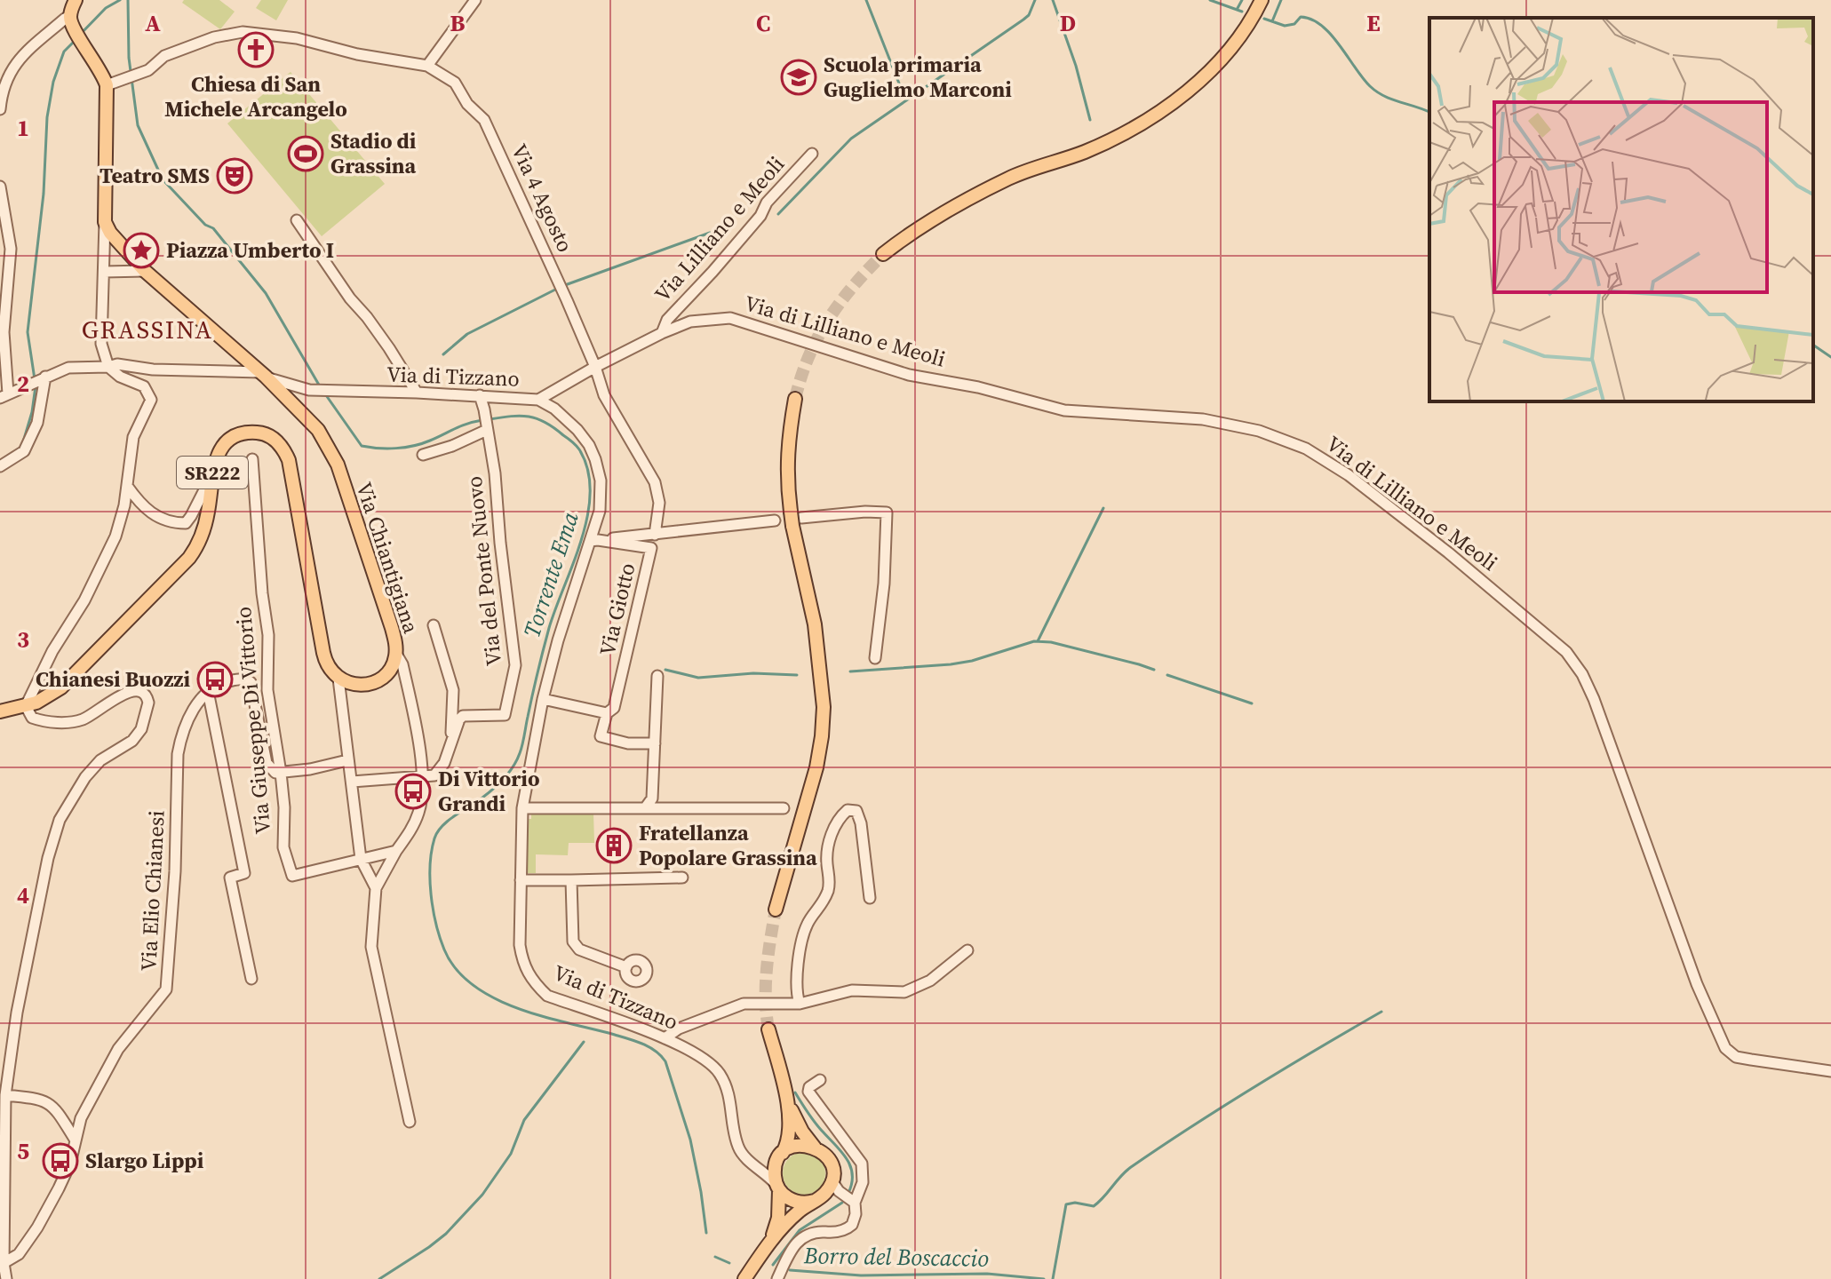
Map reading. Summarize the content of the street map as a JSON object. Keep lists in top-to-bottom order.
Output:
{
  "streets": {
    "main road": ["Via di Tizzano", "SR222", "Via Chiantigiana"],
    "street": [
      "Via 4 Agosto",
      "Via Lilliano e Meoli",
      "Via di Lilliano e Meoli",
      "Via del Ponte Nuovo",
      "Via Giotto",
      "Via Giuseppe Di Vittorio",
      "Via Elio Chianesi"
    ]
  },
  "crossings": [
    ["Via 4 Agosto", "Via di Lilliano e Meoli"],
    ["Via Lilliano e Meoli", "Via di Lilliano e Meoli"],
    ["Via di Lilliano e Meoli", "Via di Tizzano"],
    ["Via di Tizzano", "Via Chiantigiana"],
    ["Via di Tizzano", "Via del Ponte Nuovo"],
    ["Via di Tizzano", "Via Giotto"],
    ["SR222", "Via Chiantigiana"]
  ],
  "districts": ["GRASSINA"],
  "water": ["Torrente Ema", "Borro del Boscaccio"],
  "places": {
    "church": ["Chiesa di San Michele Arcangelo"],
    "school or university": ["Scuola primaria Guglielmo Marconi"],
    "sports": ["Stadio di Grassina"],
    "theatre": ["Teatro SMS"],
    "place": ["Piazza Umberto I"],
    "bus stop": ["Chianesi Buozzi", "Di Vittorio Grandi", "Slargo Lippi"],
    "building": ["Fratellanza Popolare Grassina"]
  },
  "grid": {
    "columns": [
      "A",
      "B",
      "C",
      "D",
      "E"
    ],
    "rows": [
      "1",
      "2",
      "3",
      "4",
      "5"
    ]
  }
}
